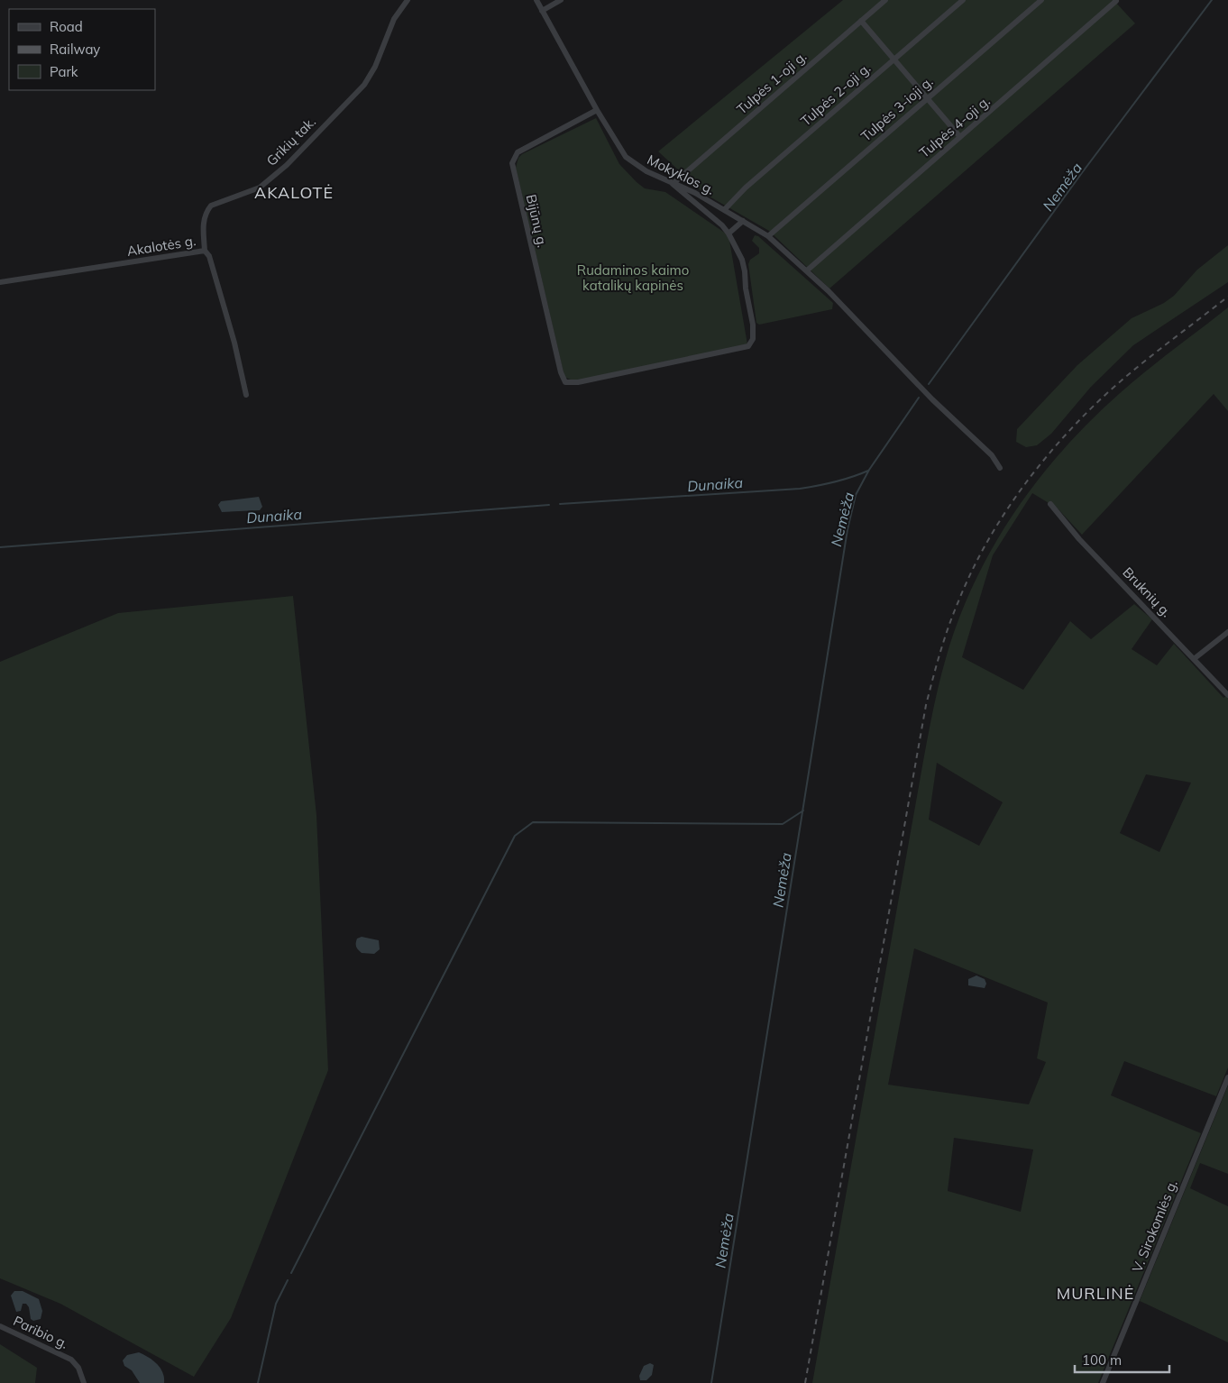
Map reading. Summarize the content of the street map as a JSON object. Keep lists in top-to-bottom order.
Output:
{
  "streets": {
    "street": [
      "Tulpės 1-oji g.",
      "Tulpės 2-oji g.",
      "Tulpės 3-ioji g.",
      "Tulpės 4-oji g.",
      "Grikių tak.",
      "Mokyklos g.",
      "Bijūnų g.",
      "Akalotės g.",
      "Bruknių g.",
      "V. Sirokomlės g.",
      "Paribio g."
    ]
  },
  "crossings": [
    ["Tulpės 1-oji g.", "Mokyklos g."],
    ["Tulpės 2-oji g.", "Mokyklos g."],
    ["Tulpės 3-ioji g.", "Mokyklos g."],
    ["Tulpės 4-oji g.", "Mokyklos g."],
    ["Grikių tak.", "Akalotės g."],
    ["Mokyklos g.", "Bijūnų g."]
  ],
  "districts": ["AKALOTĖ", "MURLINĖ"],
  "water": ["Nemėža", "Dunaika"],
  "parks": ["Rudaminos kaimo katalikų kapinės"],
  "legend": ["Road", "Railway", "Park"],
  "scale_bar": "100 m"
}
